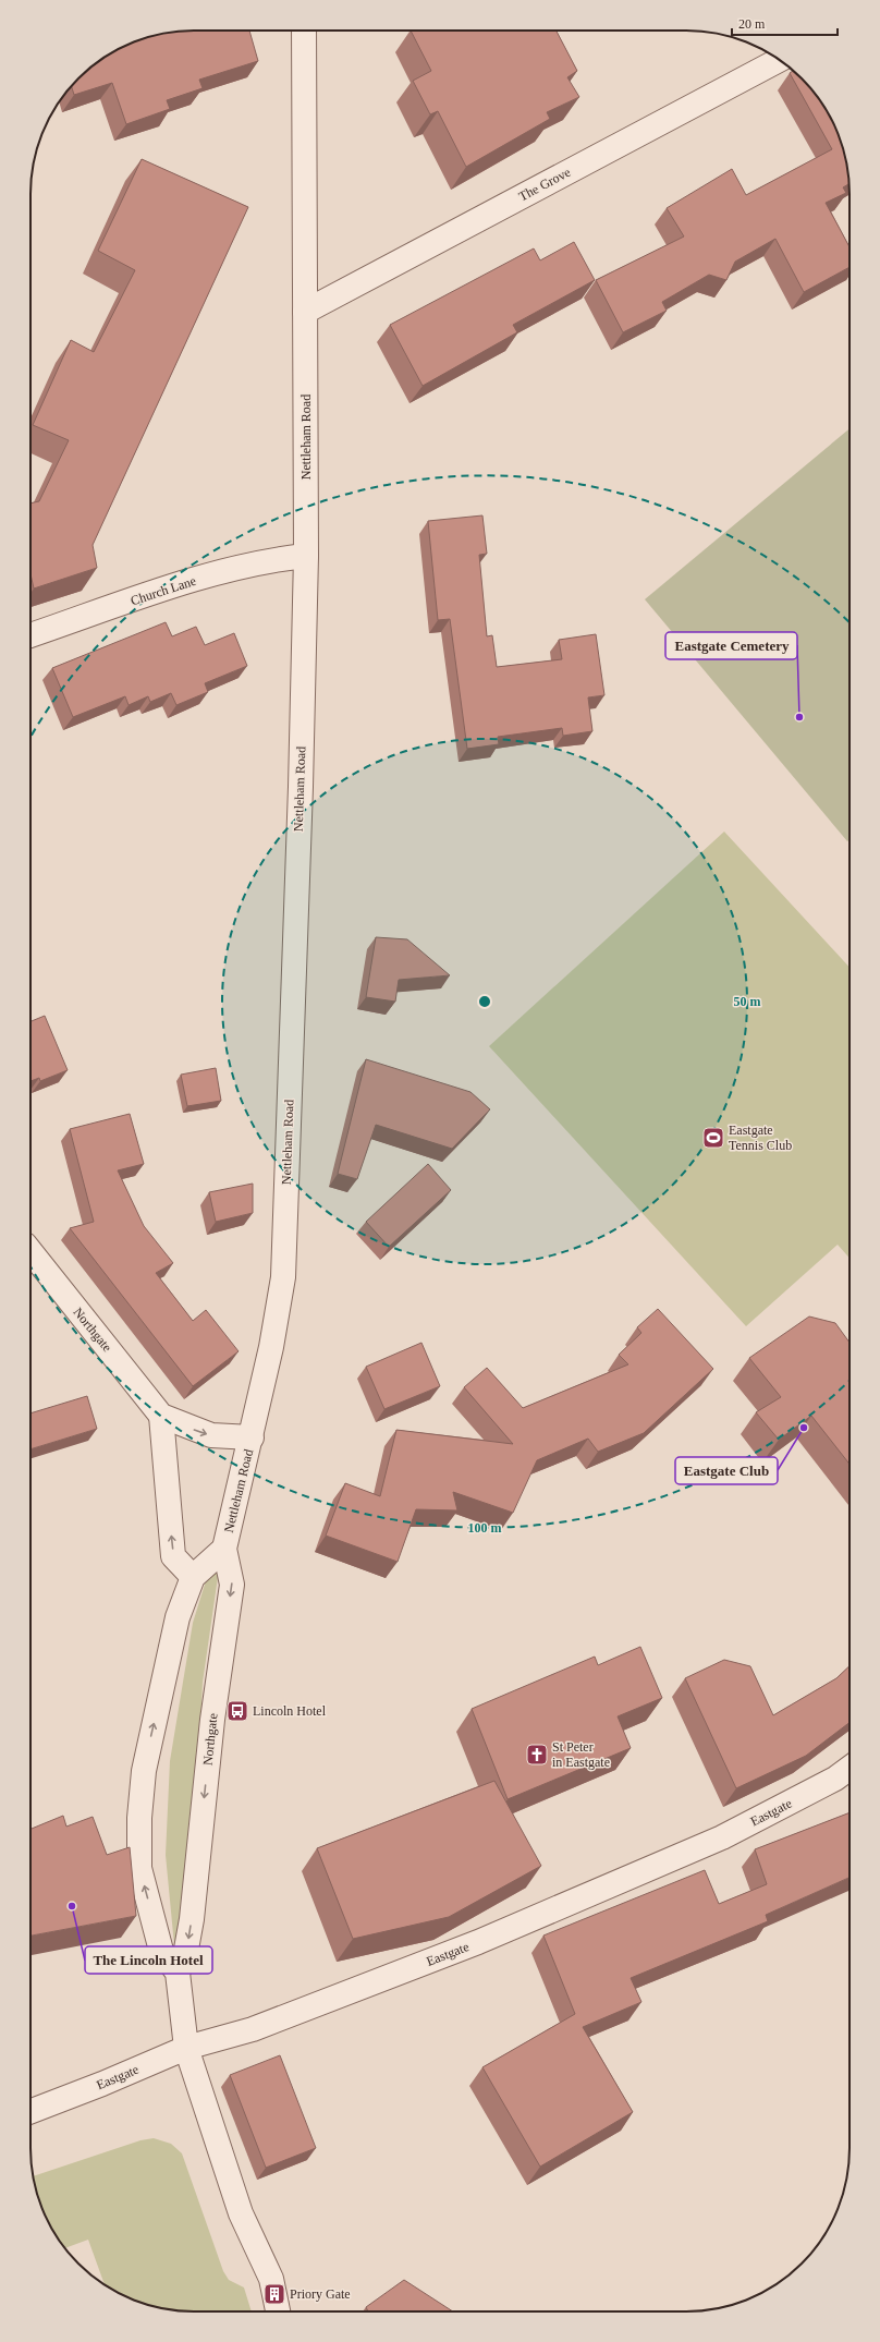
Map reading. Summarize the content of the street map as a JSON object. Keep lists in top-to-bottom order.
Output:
{
  "streets": {
    "street": [
      "The Grove",
      "Nettleham Road",
      "Church Lane",
      "Northgate",
      "Eastgate"
    ]
  },
  "crossings": [
    ["The Grove", "Nettleham Road"],
    ["Nettleham Road", "Church Lane"],
    ["Nettleham Road", "Northgate"],
    ["Northgate", "Eastgate"]
  ],
  "places": {
    "other": ["Eastgate Cemetery", "Eastgate Club", "The Lincoln Hotel"],
    "sports": ["Eastgate Tennis Club"],
    "bus stop": ["Lincoln Hotel"],
    "church": ["St Peter in Eastgate"],
    "building": ["Priory Gate"]
  },
  "scale_bar": "20 m",
  "rings": ["50 m", "100 m"]
}
